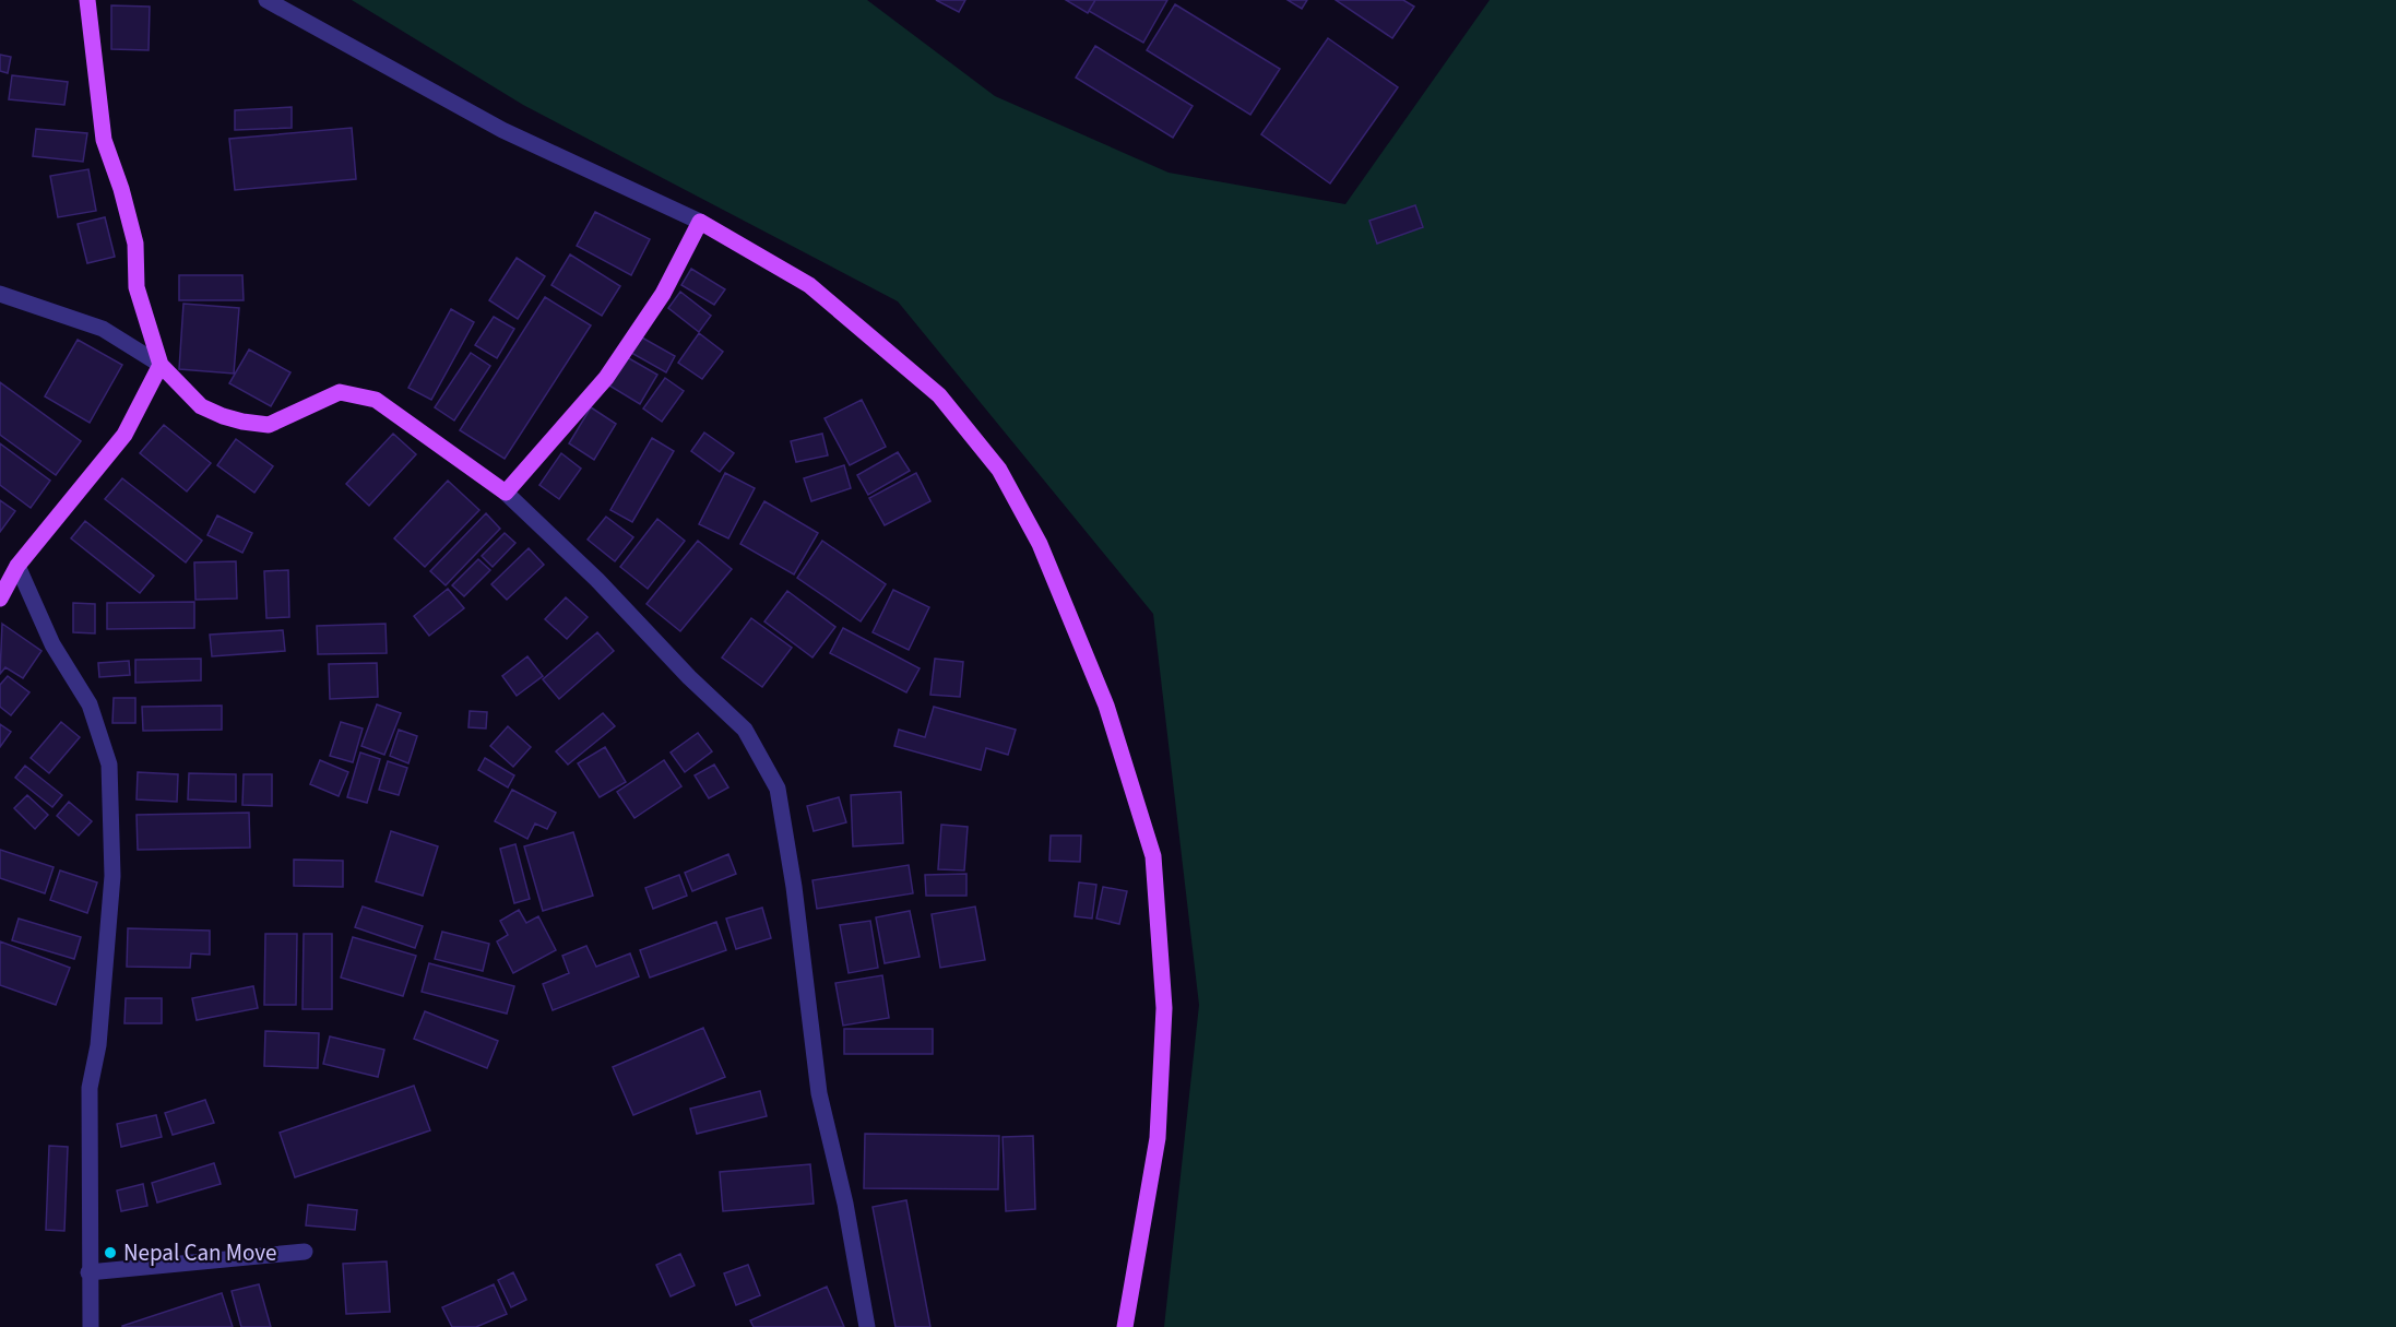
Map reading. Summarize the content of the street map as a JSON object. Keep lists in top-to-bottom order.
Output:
{
  "places": ["Nepal Can Move"]
}
